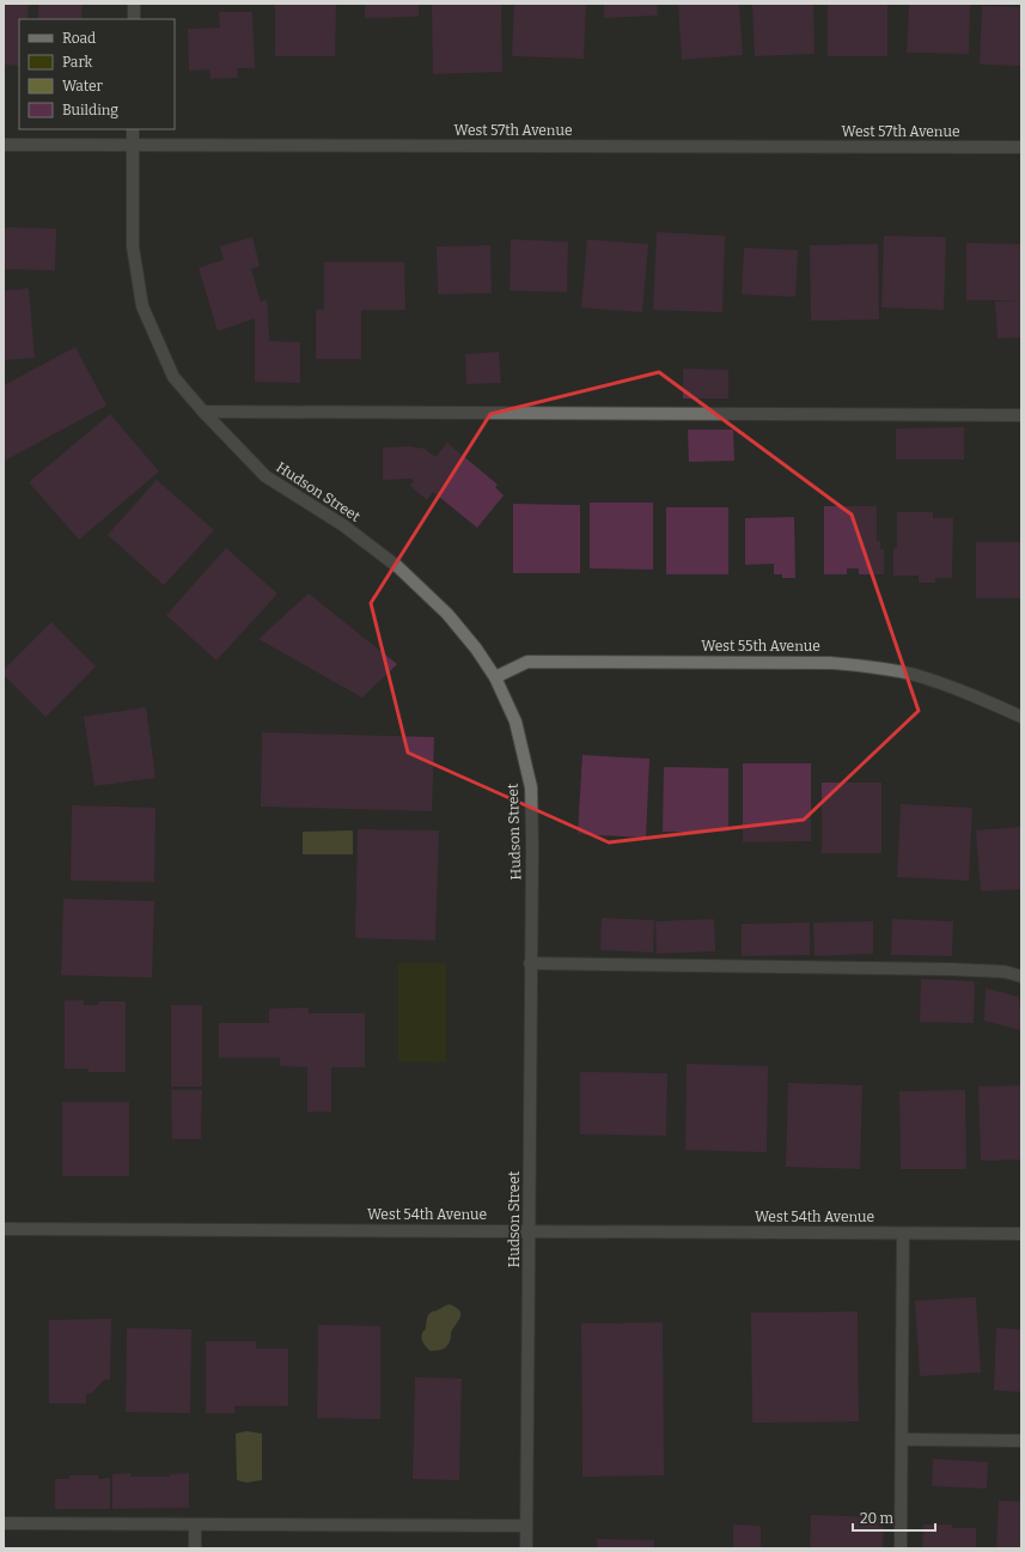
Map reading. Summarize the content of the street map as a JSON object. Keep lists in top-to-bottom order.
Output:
{
  "streets": {
    "street": [
      "West 57th Avenue",
      "Hudson Street",
      "West 55th Avenue",
      "West 54th Avenue"
    ]
  },
  "crossings": [
    ["West 57th Avenue", "Hudson Street"],
    ["Hudson Street", "West 55th Avenue"],
    ["Hudson Street", "West 54th Avenue"]
  ],
  "legend": [
    "Road",
    "Park",
    "Water",
    "Building"
  ],
  "scale_bar": "20 m"
}
